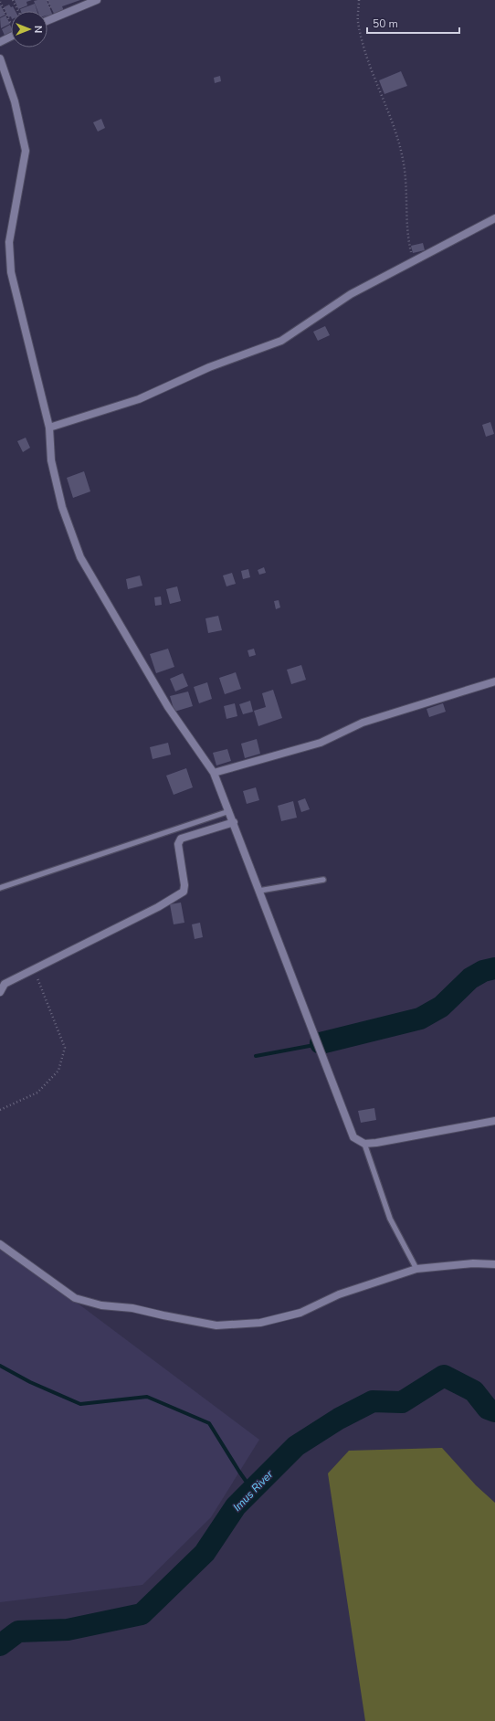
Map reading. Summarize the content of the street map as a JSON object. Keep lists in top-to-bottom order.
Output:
{
  "water": ["Imus River"],
  "scale_bar": "50 m",
  "north": "right"
}
